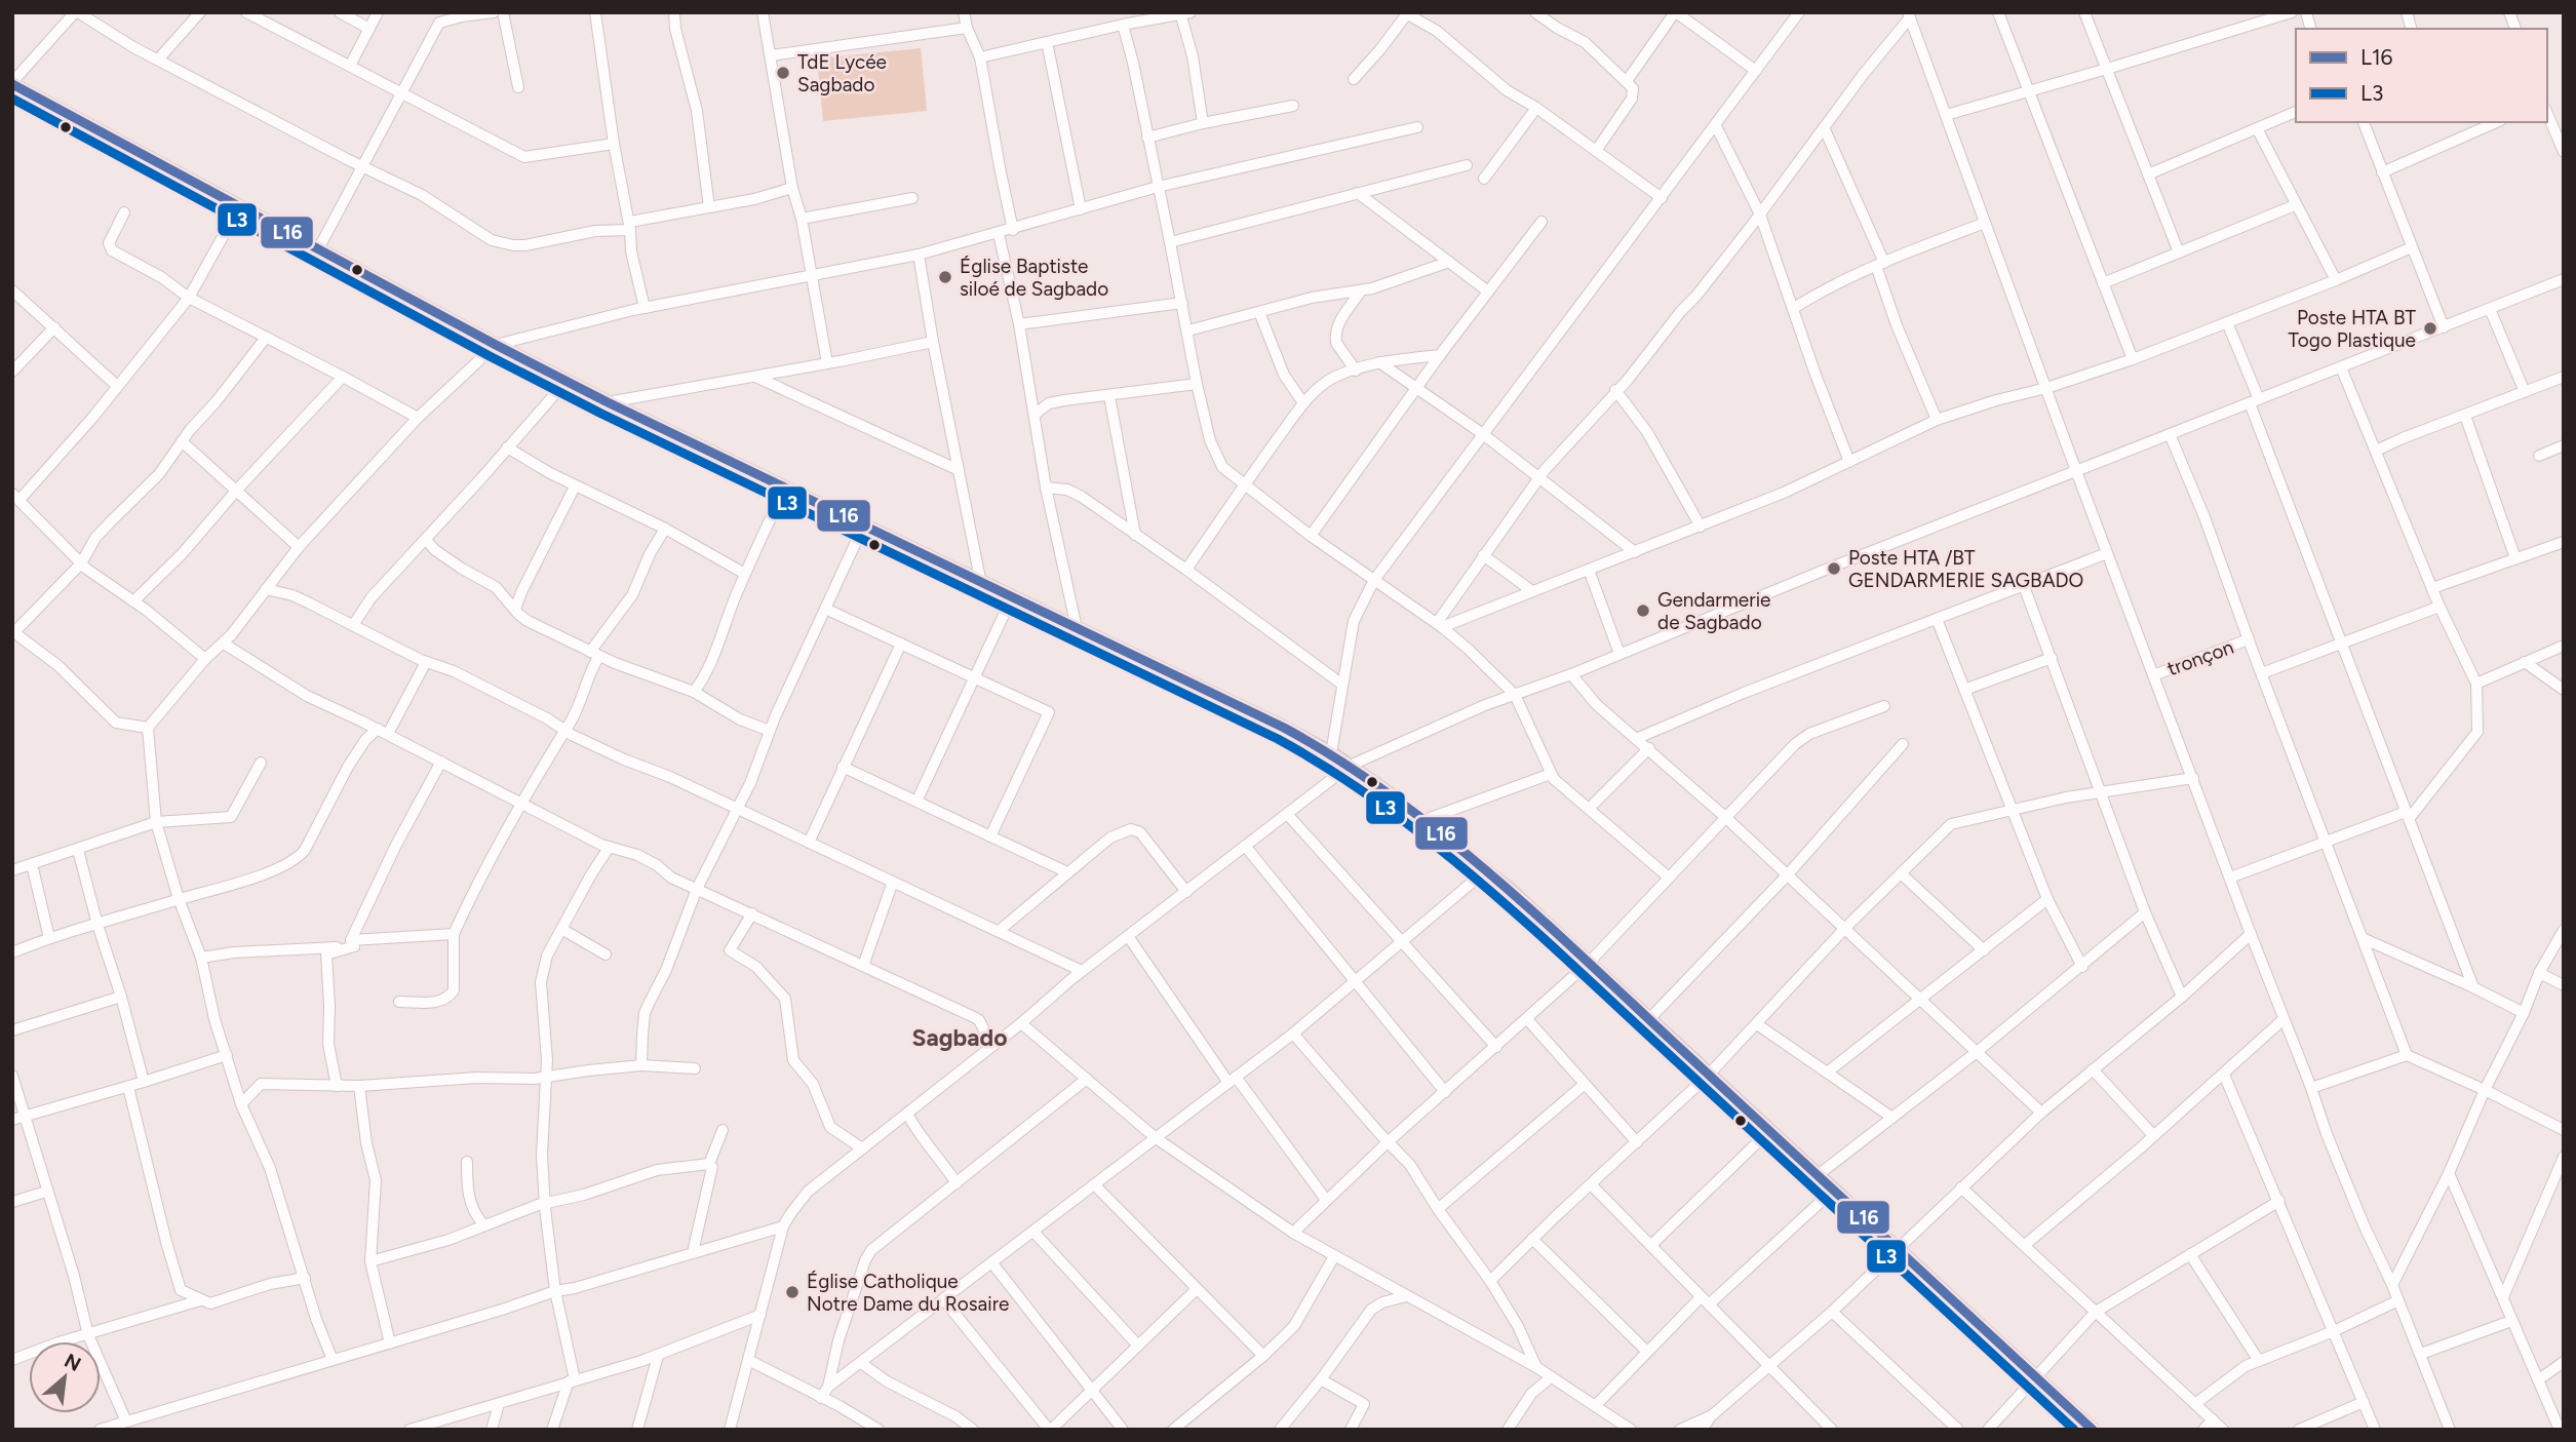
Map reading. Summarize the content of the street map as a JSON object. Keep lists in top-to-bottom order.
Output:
{
  "streets": {
    "street": ["tronçon"]
  },
  "districts": ["Sagbado"],
  "places": [
    "TdE Lycée Sagbado",
    "Église Baptiste siloé de Sagbado",
    "Poste HTA BT Togo Plastique",
    "Poste HTA /BT GENDARMERIE SAGBADO",
    "Gendarmerie de Sagbado",
    "Église Catholique Notre Dame du Rosaire"
  ],
  "lines": ["transit line L16", "transit line L3"],
  "legend": ["L16", "L3"],
  "north": "top right"
}
